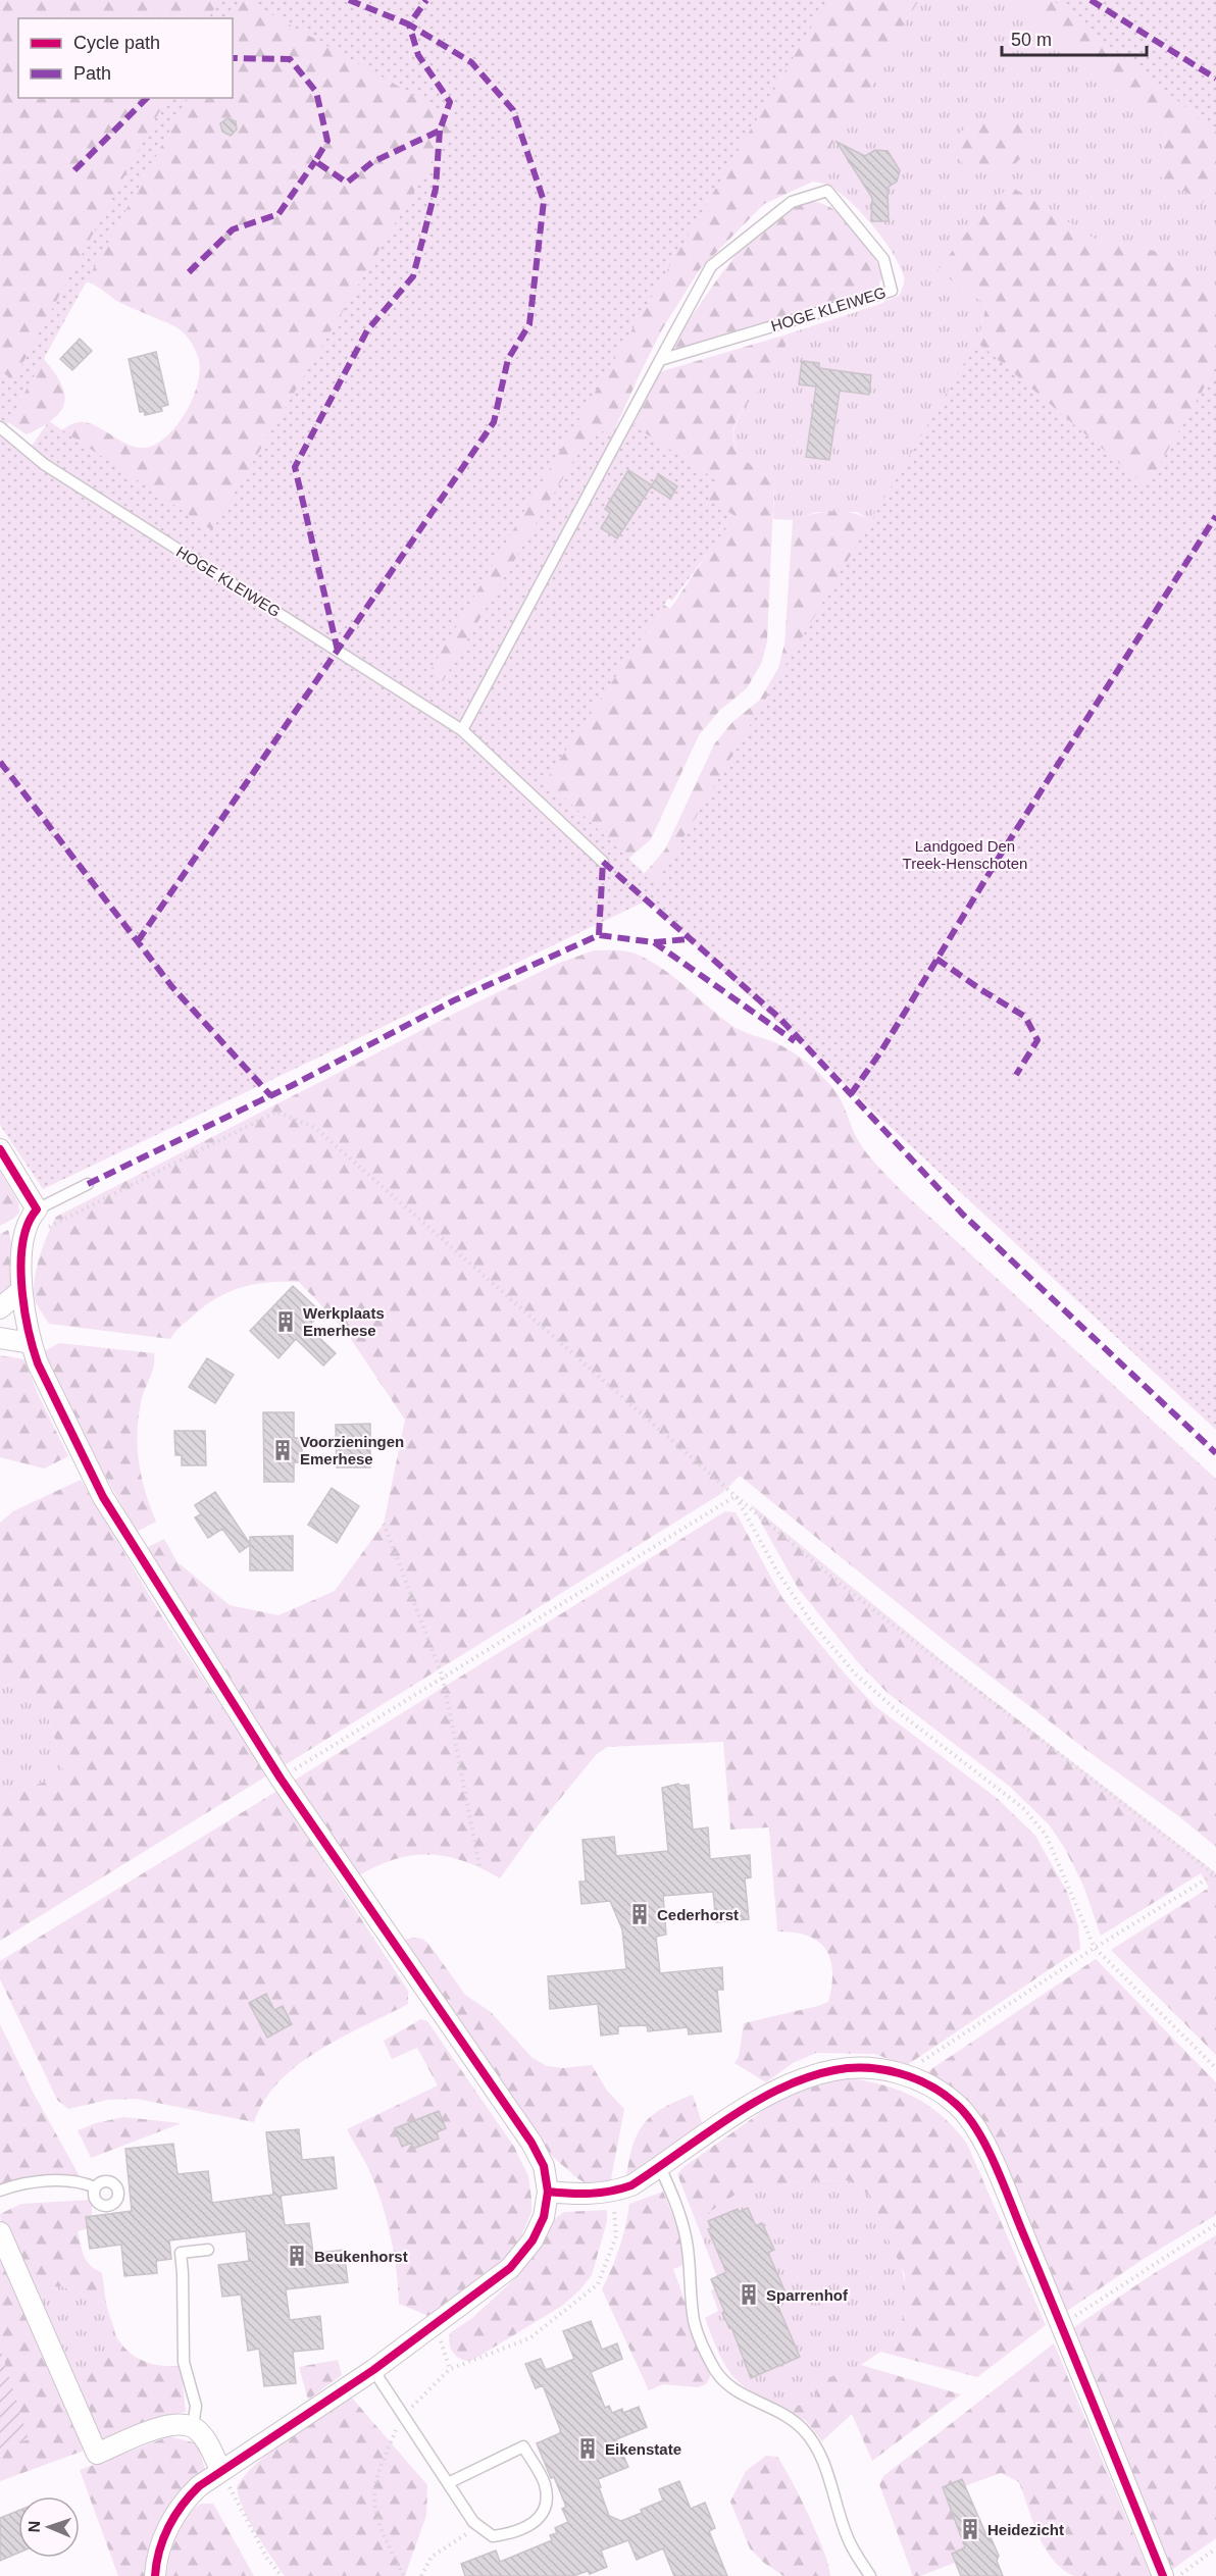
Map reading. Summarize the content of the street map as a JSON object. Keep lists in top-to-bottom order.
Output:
{
  "streets": {
    "lane": ["HOGE KLEIWEG"]
  },
  "parks": ["Landgoed Den Treek-Henschoten"],
  "places": {
    "building": [
      "Werkplaats Emerhese",
      "Voorzieningen Emerhese",
      "Cederhorst",
      "Beukenhorst",
      "Sparrenhof",
      "Eikenstate",
      "Heidezicht"
    ]
  },
  "legend": ["Cycle path", "Path"],
  "scale_bar": "50 m",
  "north": "left"
}
